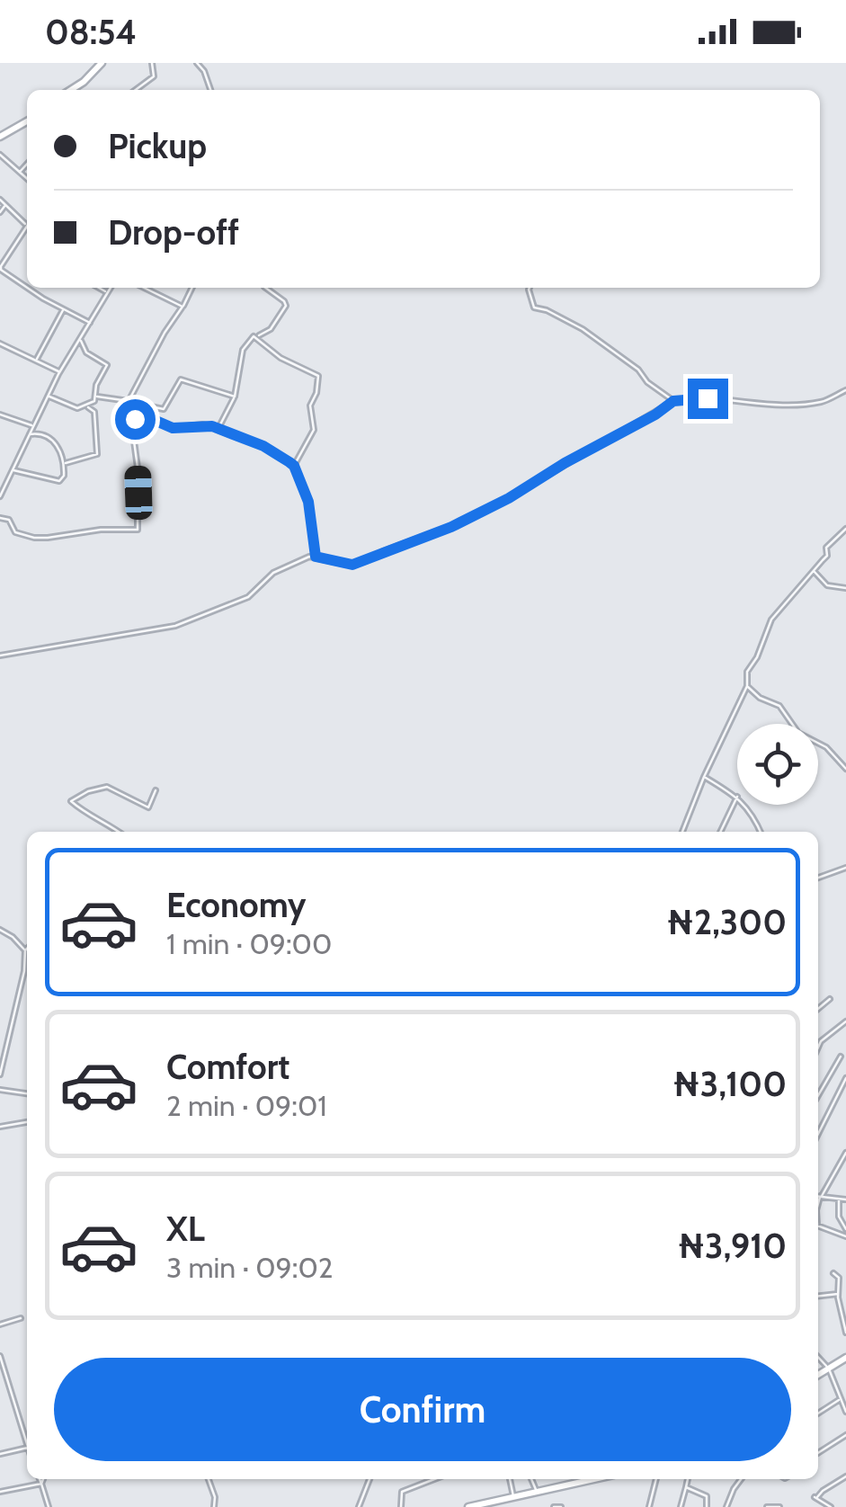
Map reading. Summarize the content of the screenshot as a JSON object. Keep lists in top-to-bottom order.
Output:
{
  "page": {
    "status": "08:54",
    "banner": ["Pickup", "Drop-off"],
    "list": [
      {
        "name": "Economy",
        "note": "1 min · 09:00",
        "value": "₦2,300"
      },
      {
        "name": "Comfort",
        "note": "2 min · 09:01",
        "value": "₦3,100"
      },
      {
        "name": "XL",
        "note": "3 min · 09:02",
        "value": "₦3,910"
      }
    ],
    "buttons": "Confirm"
  }
}
